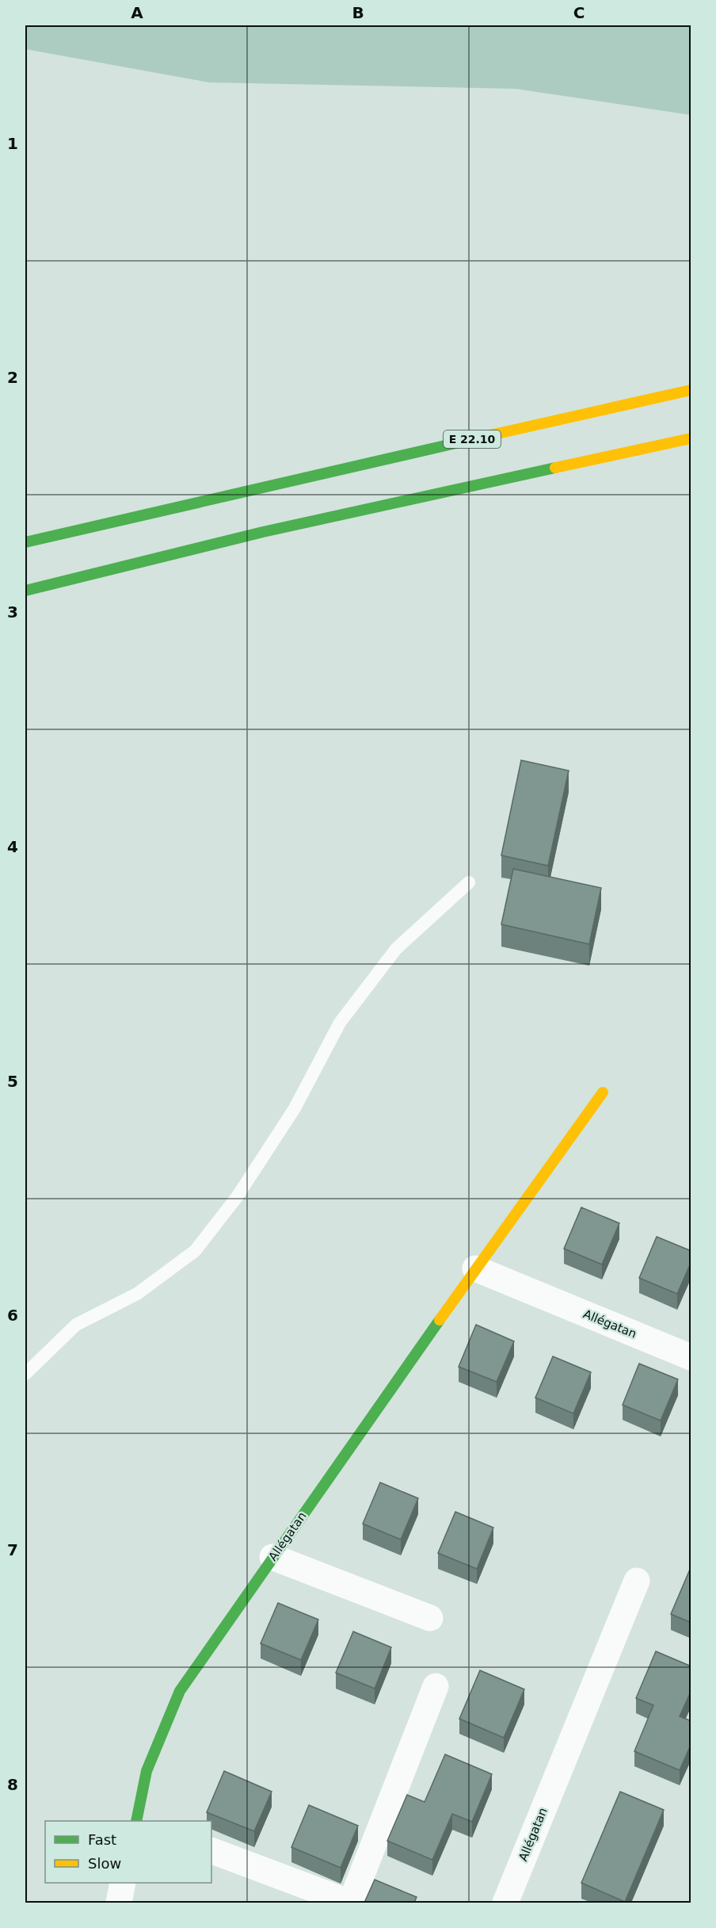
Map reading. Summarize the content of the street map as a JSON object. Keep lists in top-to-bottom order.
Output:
{
  "streets": {
    "main road": ["E 22.10", "Allégatan"]
  },
  "legend": ["Fast", "Slow"],
  "grid": {
    "columns": ["A", "B", "C"],
    "rows": [
      "1",
      "2",
      "3",
      "4",
      "5",
      "6",
      "7",
      "8"
    ]
  }
}
